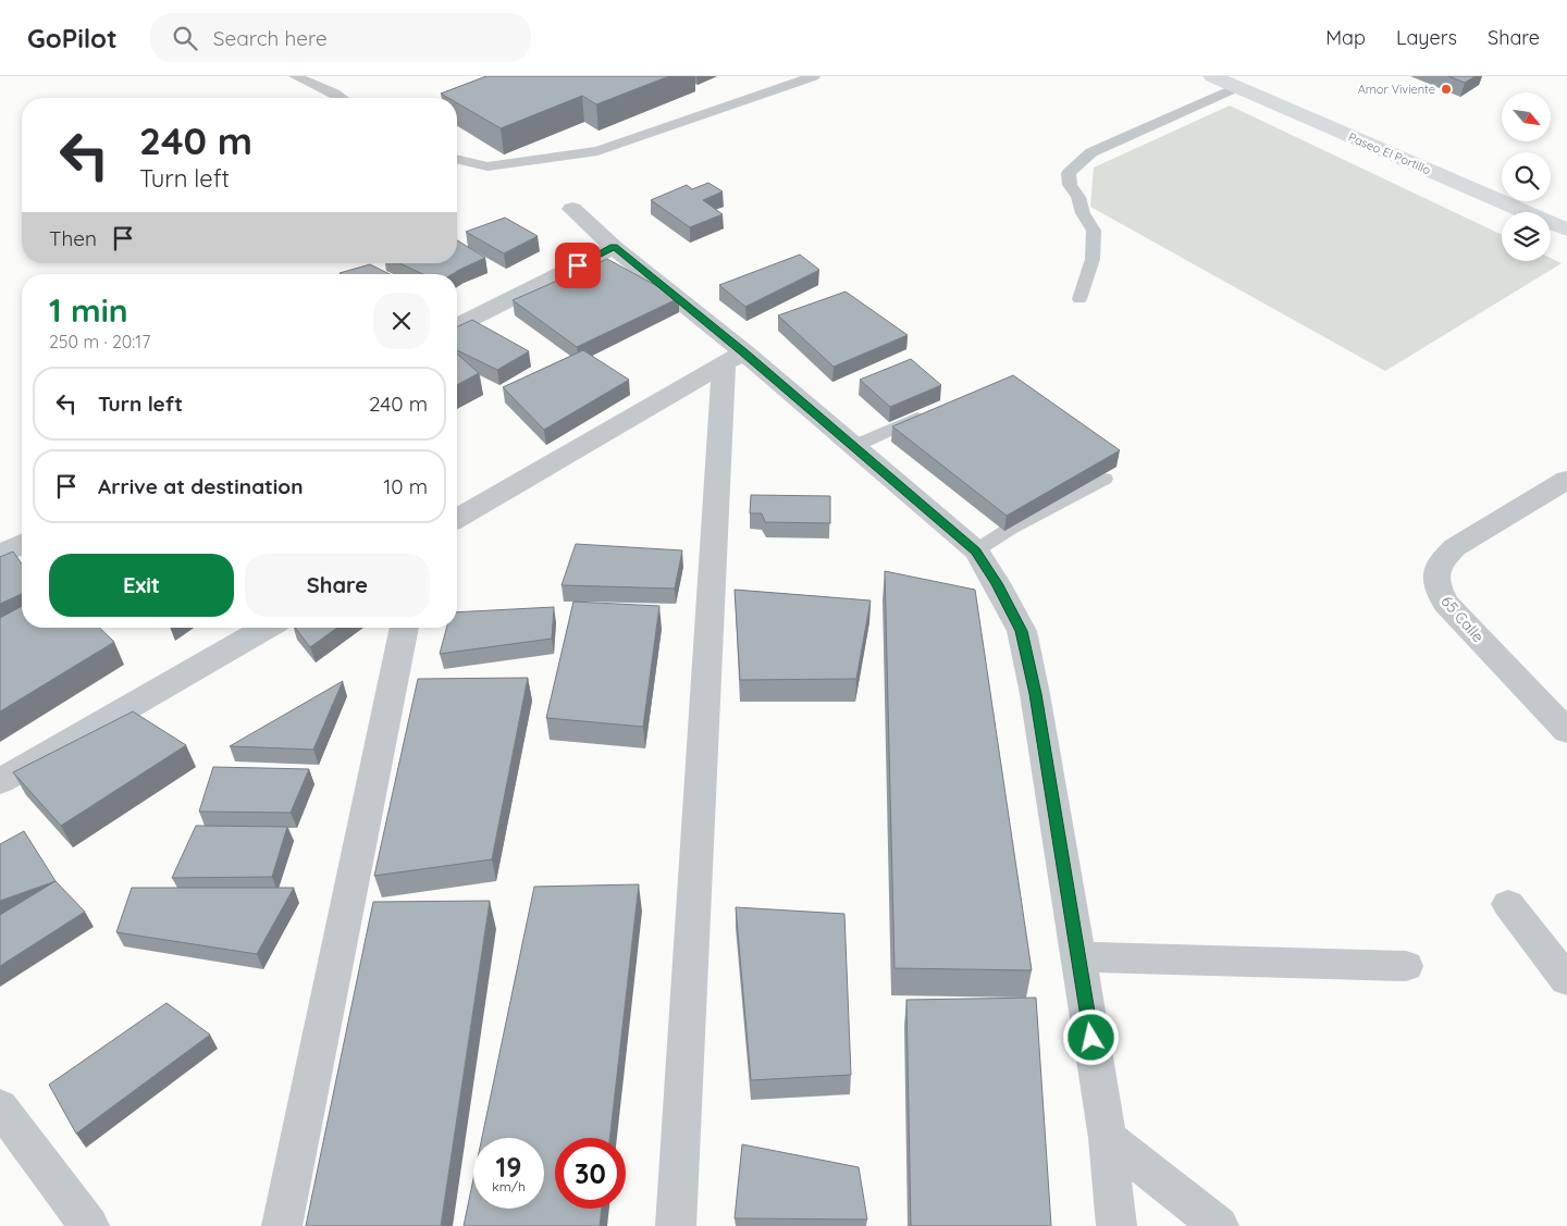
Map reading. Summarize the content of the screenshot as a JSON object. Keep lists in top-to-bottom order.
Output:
{
  "streets": {
    "main road": ["Paseo El Portillo"],
    "street": ["65 Calle"]
  },
  "places": ["Amor Viviente"],
  "north": "bottom right",
  "page": {
    "header": "GoPilot",
    "search": "Search here",
    "nav": ["Map", "Layers", "Share"],
    "turn": ["240 m", "Turn left"],
    "then": "Then",
    "heading": ["1 min", "250 m · 20:17"],
    "list": [
      {
        "name": "Turn left",
        "value": "240 m"
      },
      {
        "name": "Arrive at destination",
        "value": "10 m"
      }
    ],
    "buttons": ["Exit", "Share"],
    "speed": "19 km/h",
    "limit": "30"
  }
}
